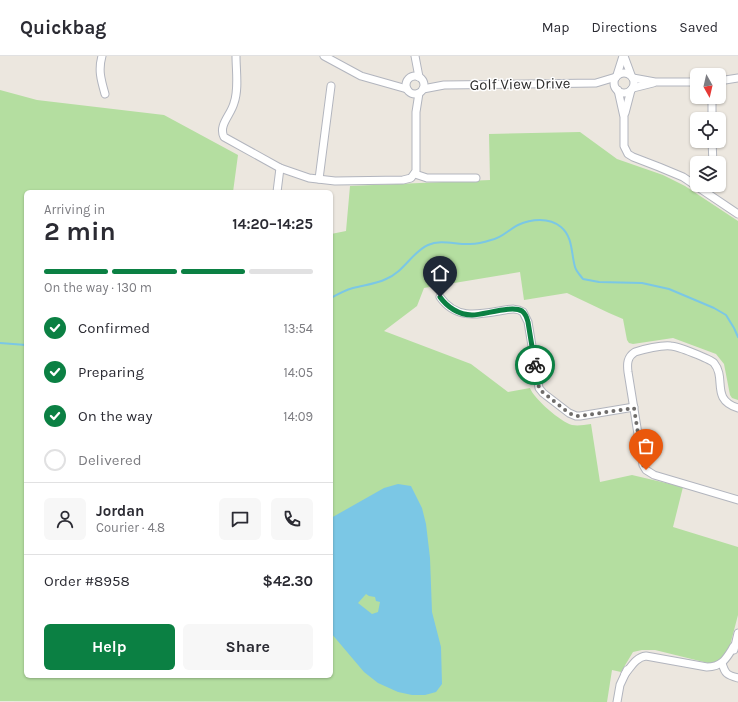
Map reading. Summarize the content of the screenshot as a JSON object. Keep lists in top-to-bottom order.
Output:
{
  "streets": {
    "street": ["Golf View Drive"]
  },
  "north": "bottom",
  "page": {
    "header": "Quickbag",
    "nav": ["Map", "Directions", "Saved"],
    "heading": ["2 min", "Arriving in", "14:20–14:25"],
    "panel": [
      "Jordan",
      "Courier · 4.8",
      "Order #8958",
      "$42.30"
    ],
    "bar": "On the way · 130 m",
    "list": [
      ["Confirmed", "13:54"],
      ["Preparing", "14:05"],
      ["On the way", "14:09"],
      "Delivered"
    ],
    "buttons": ["Help", "Share"]
  }
}
